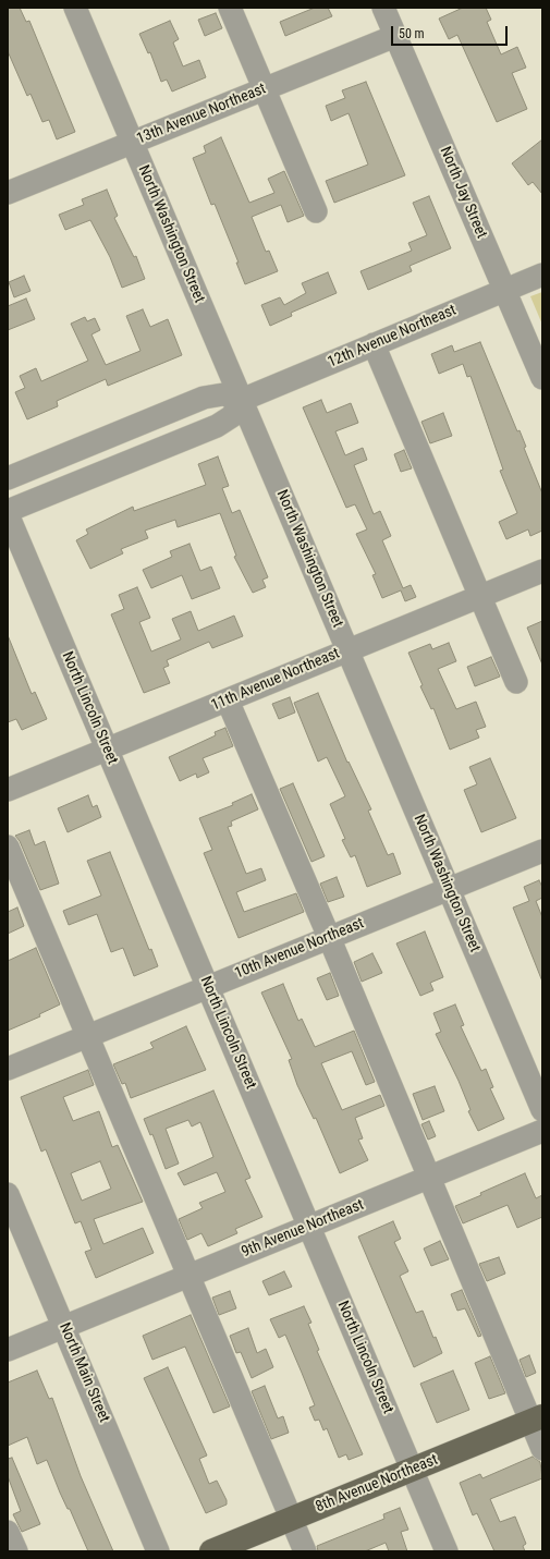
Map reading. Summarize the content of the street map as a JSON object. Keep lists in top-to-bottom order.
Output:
{
  "streets": {
    "main road": ["8th Avenue Northeast"],
    "street": [
      "13th Avenue Northeast",
      "North Jay Street",
      "North Washington Street",
      "12th Avenue Northeast",
      "11th Avenue Northeast",
      "North Lincoln Street",
      "10th Avenue Northeast",
      "9th Avenue Northeast",
      "North Main Street"
    ]
  },
  "crossings": [
    ["13th Avenue Northeast", "North Jay Street"],
    ["13th Avenue Northeast", "North Washington Street"],
    ["North Jay Street", "12th Avenue Northeast"],
    ["North Washington Street", "12th Avenue Northeast"],
    ["North Washington Street", "11th Avenue Northeast"],
    ["North Washington Street", "10th Avenue Northeast"],
    ["11th Avenue Northeast", "North Lincoln Street"],
    ["North Lincoln Street", "10th Avenue Northeast"],
    ["North Lincoln Street", "9th Avenue Northeast"],
    ["North Lincoln Street", "8th Avenue Northeast"],
    ["9th Avenue Northeast", "North Main Street"]
  ],
  "scale_bar": "50 m"
}
